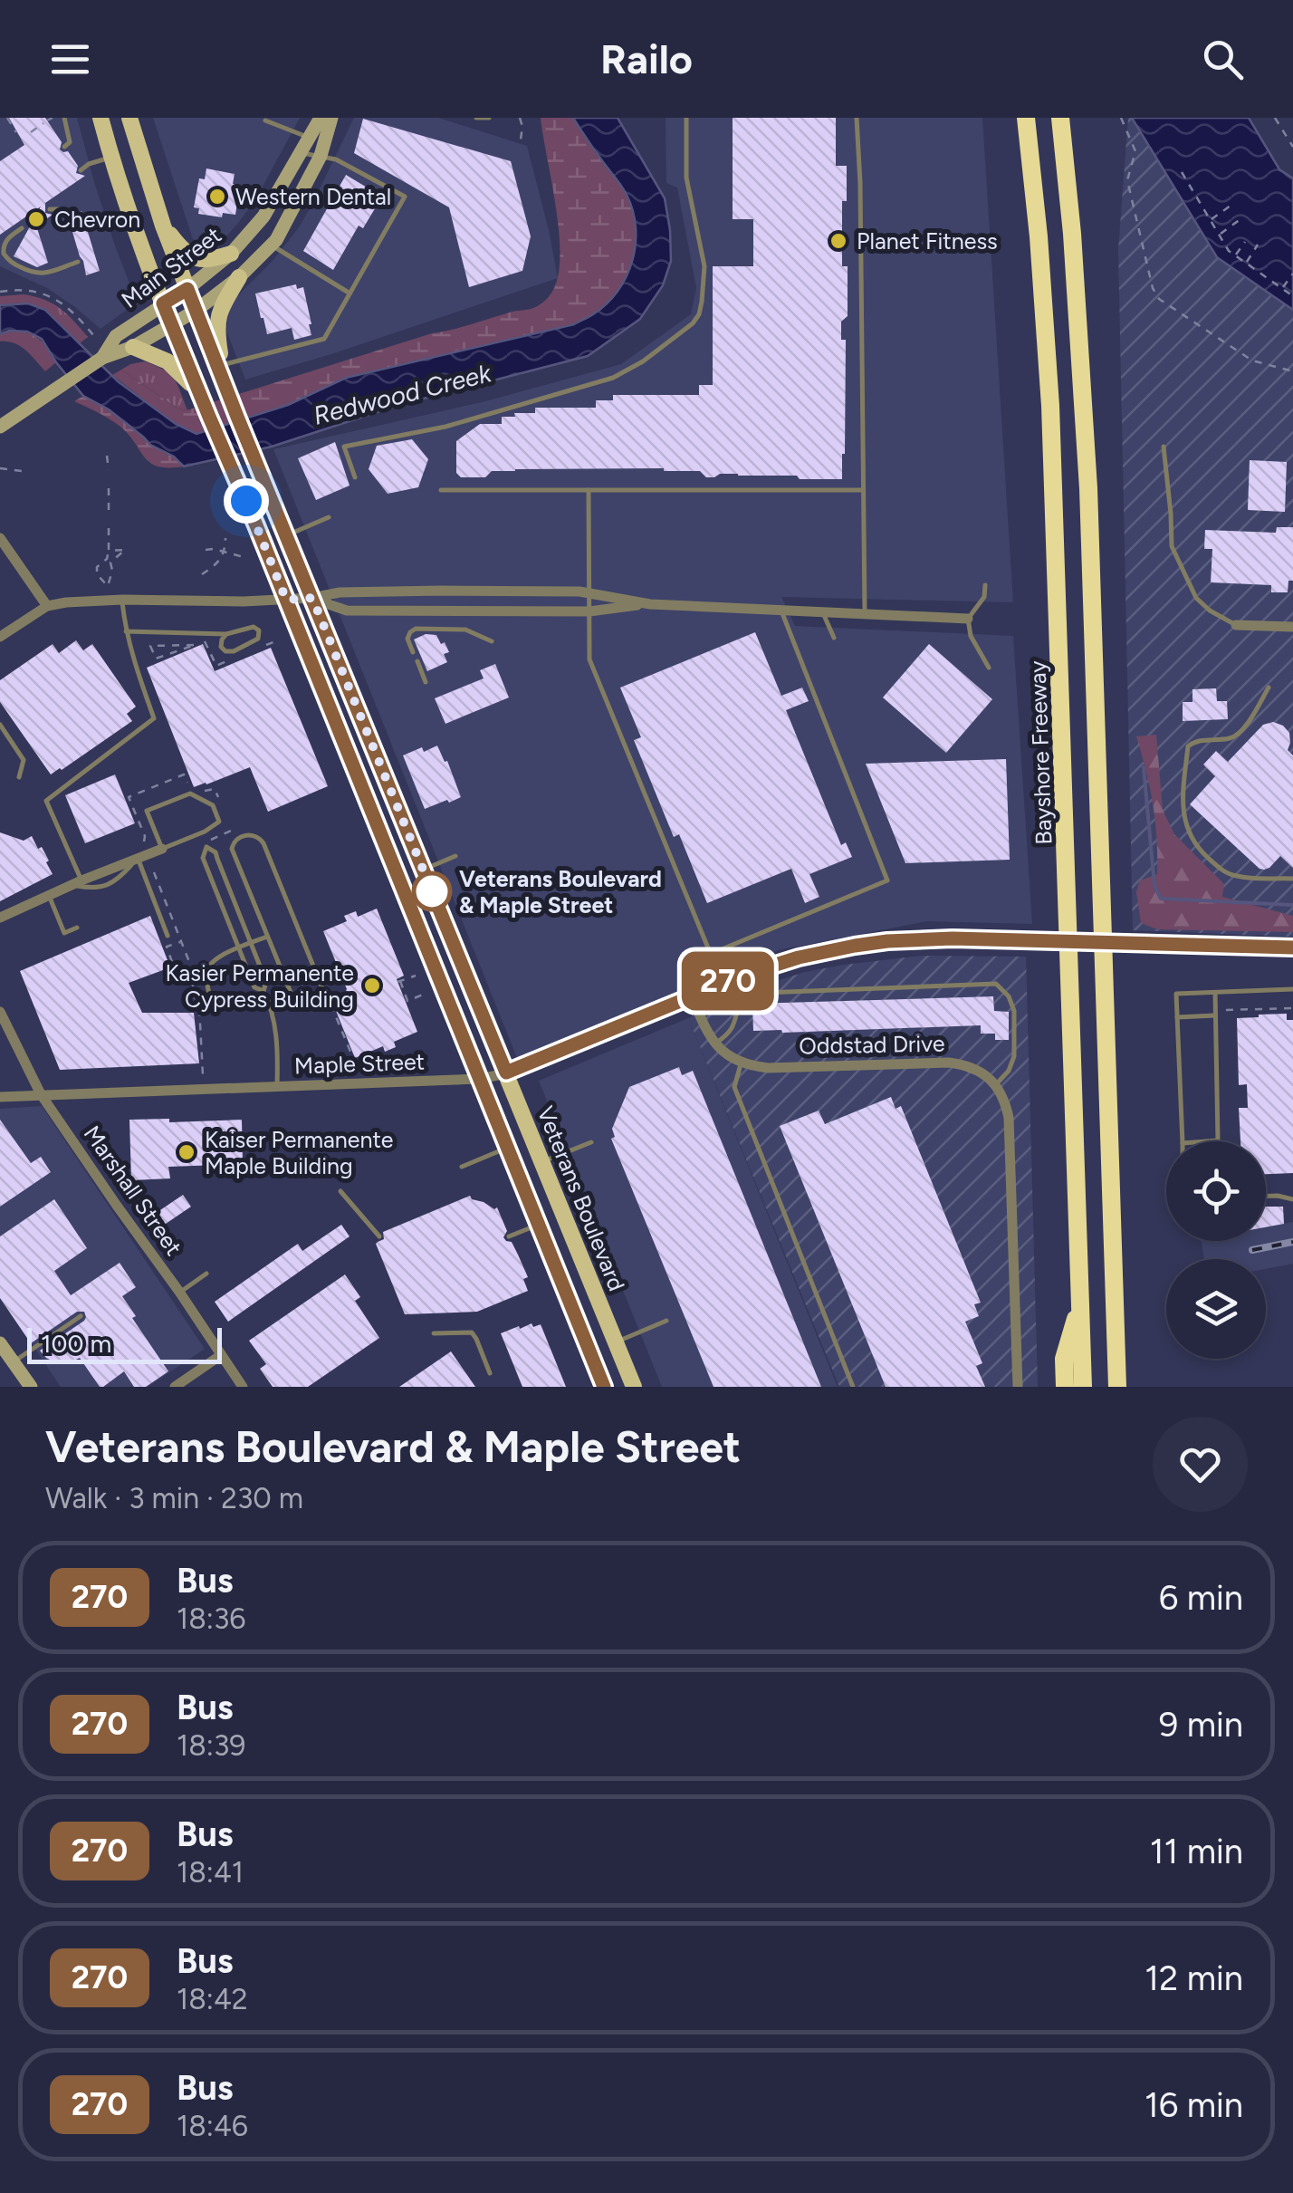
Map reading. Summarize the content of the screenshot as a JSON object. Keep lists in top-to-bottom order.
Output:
{
  "streets": {
    "highway": ["Bayshore Freeway"],
    "main road": ["Veterans Boulevard"],
    "street": [
      "Main Street",
      "Oddstad Drive",
      "Maple Street",
      "Marshall Street"
    ]
  },
  "crossings": [
    ["Main Street", "Veterans Boulevard"],
    ["Maple Street", "Marshall Street"],
    ["Maple Street", "Veterans Boulevard"]
  ],
  "water": ["Redwood Creek"],
  "places": [
    "Western Dental",
    "Chevron",
    "Planet Fitness",
    "Veterans Boulevard & Maple Street",
    "Kasier Permanente Cypress Building",
    "Kaiser Permanente Maple Building"
  ],
  "lines": ["bus line 270"],
  "scale_bar": "100 m",
  "page": {
    "header": "Railo",
    "on_map": "270",
    "scale": "100 m",
    "heading": ["Veterans Boulevard & Maple Street", "Walk · 3 min · 230 m"],
    "list": [
      {
        "mark": "270",
        "name": "Bus",
        "note": "18:36",
        "value": "6 min"
      },
      {
        "mark": "270",
        "name": "Bus",
        "note": "18:39",
        "value": "9 min"
      },
      {
        "mark": "270",
        "name": "Bus",
        "note": "18:41",
        "value": "11 min"
      },
      {
        "mark": "270",
        "name": "Bus",
        "note": "18:42",
        "value": "12 min"
      },
      {
        "mark": "270",
        "name": "Bus",
        "note": "18:46",
        "value": "16 min"
      }
    ]
  }
}
